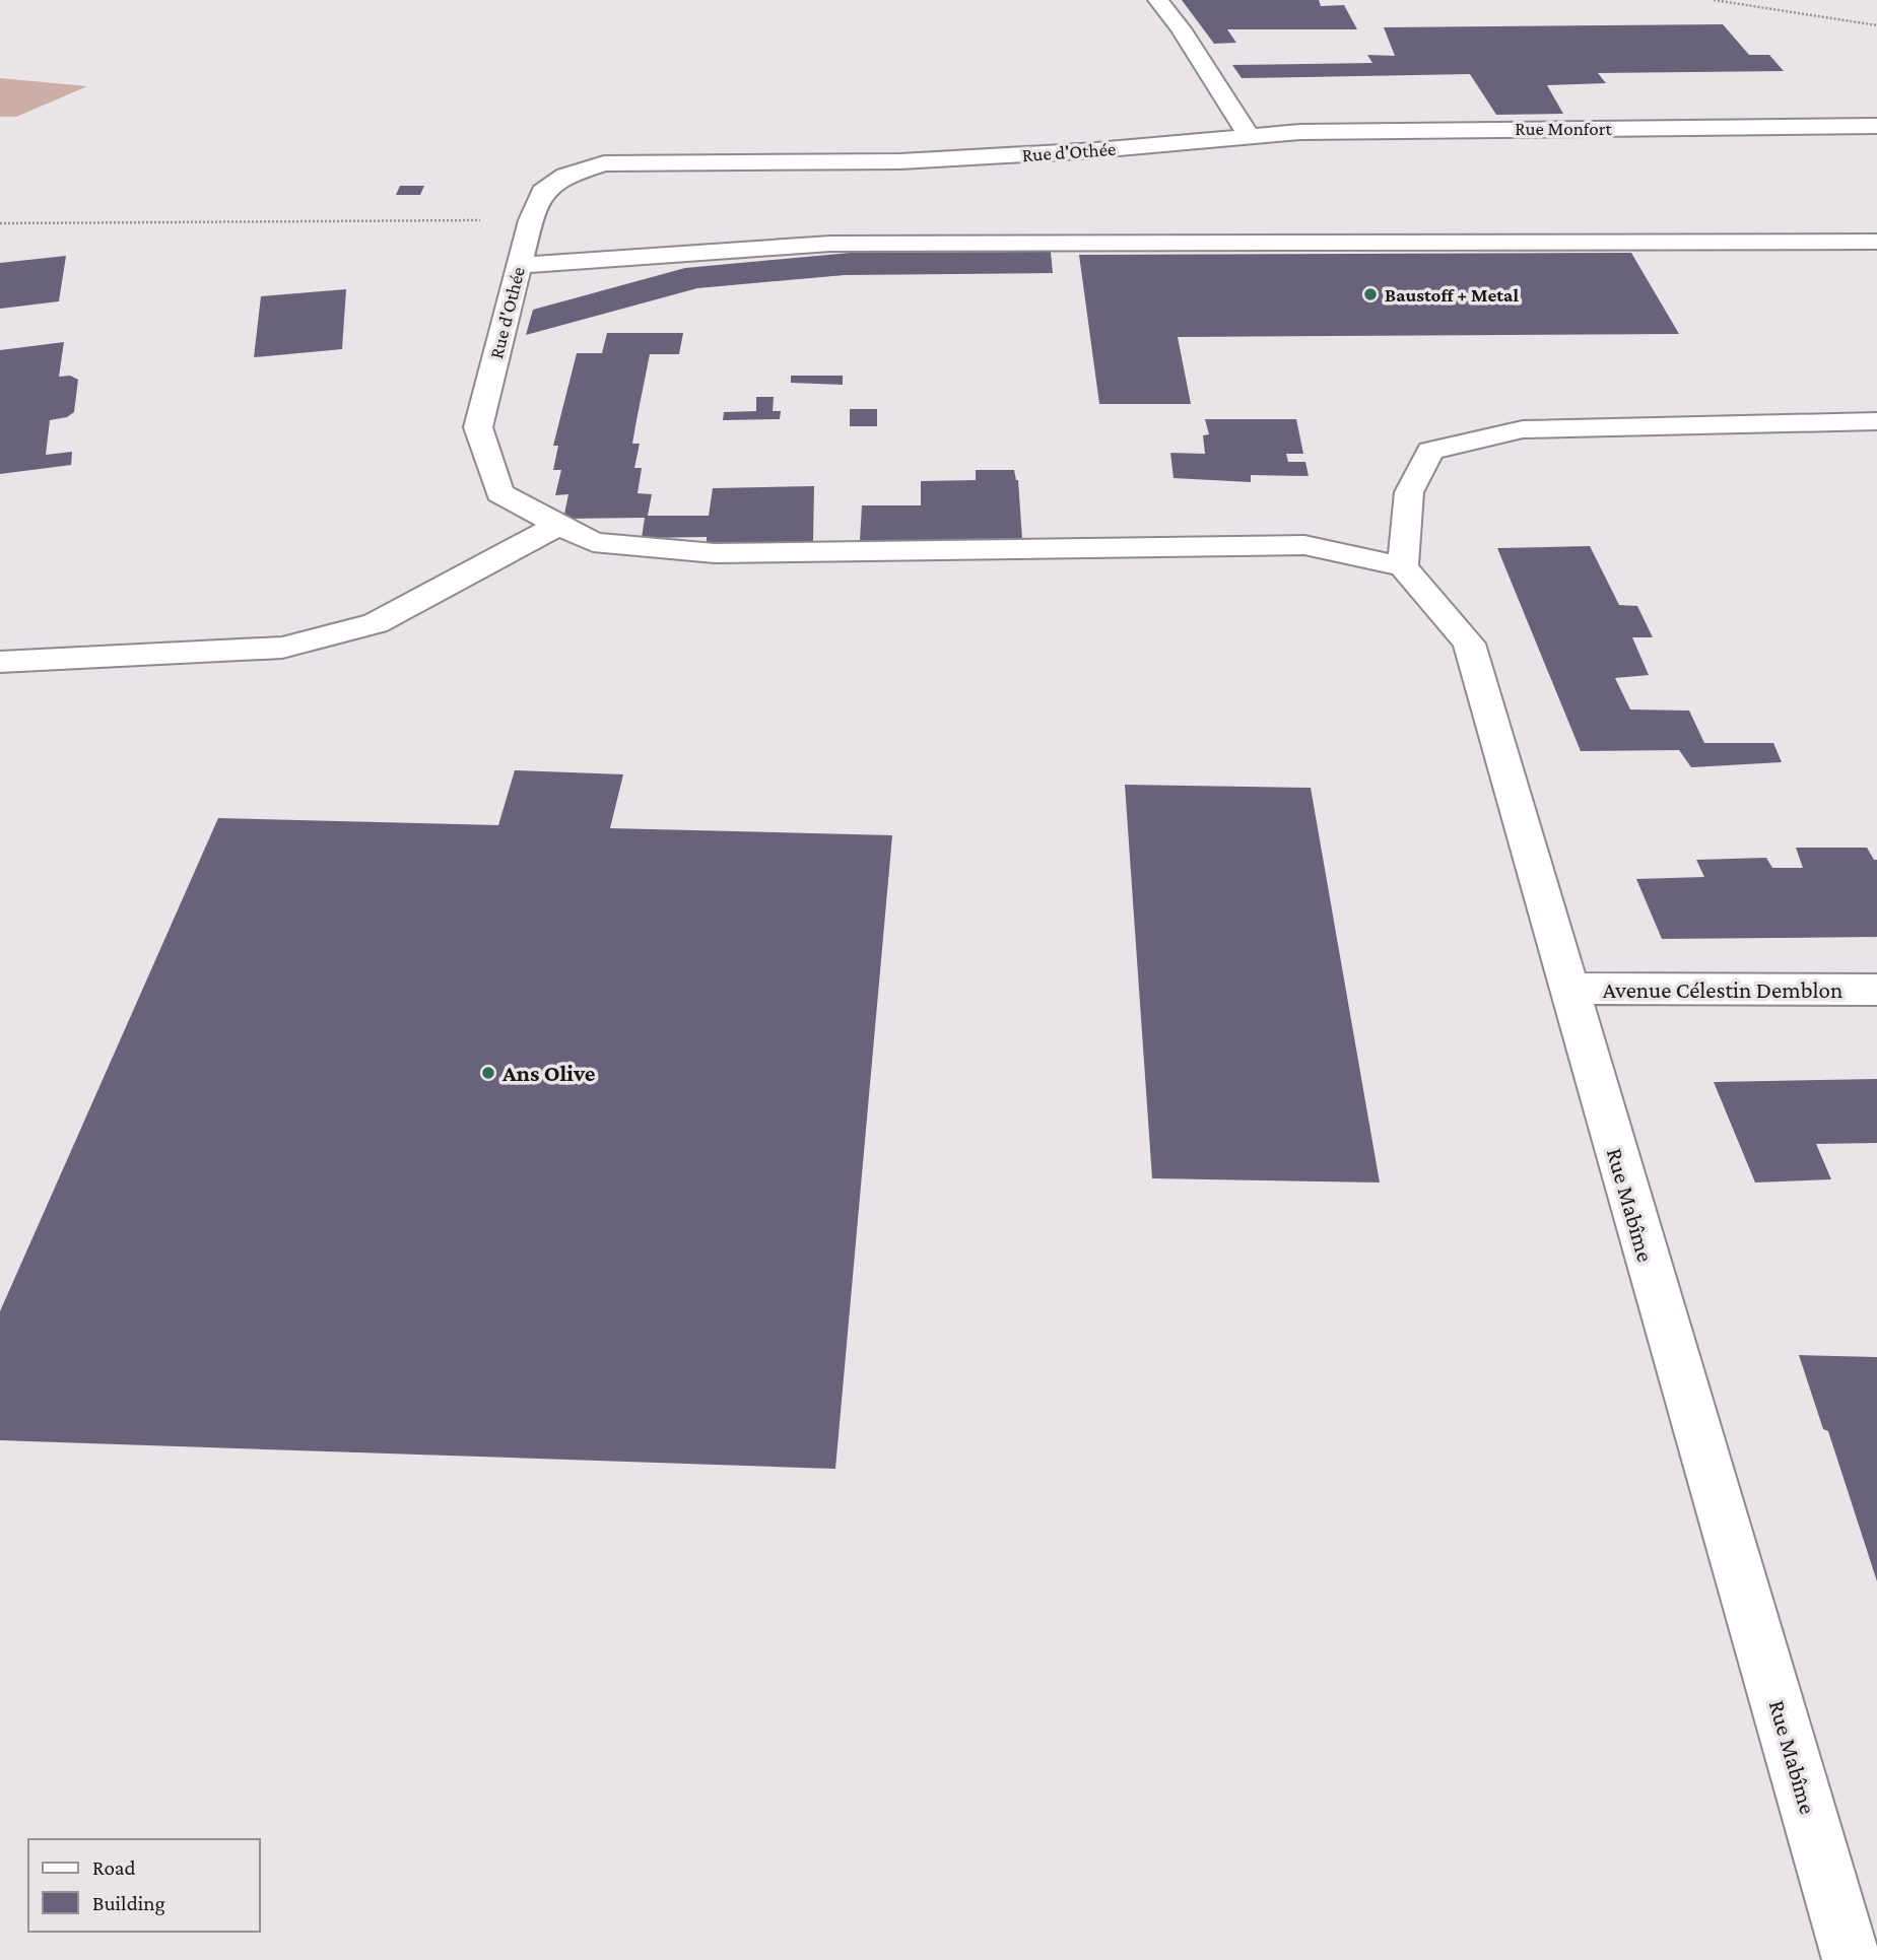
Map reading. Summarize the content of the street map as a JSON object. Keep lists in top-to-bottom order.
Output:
{
  "streets": {
    "street": [
      "Rue Monfort",
      "Rue d'Othée",
      "Avenue Célestin Demblon",
      "Rue Mabîme"
    ]
  },
  "crossings": [
    ["Rue Monfort", "Rue d'Othée"],
    ["Rue d'Othée", "Rue Mabîme"],
    ["Avenue Célestin Demblon", "Rue Mabîme"]
  ],
  "places": ["Baustoff + Metal", "Ans Olive"],
  "legend": ["Road", "Building"]
}
